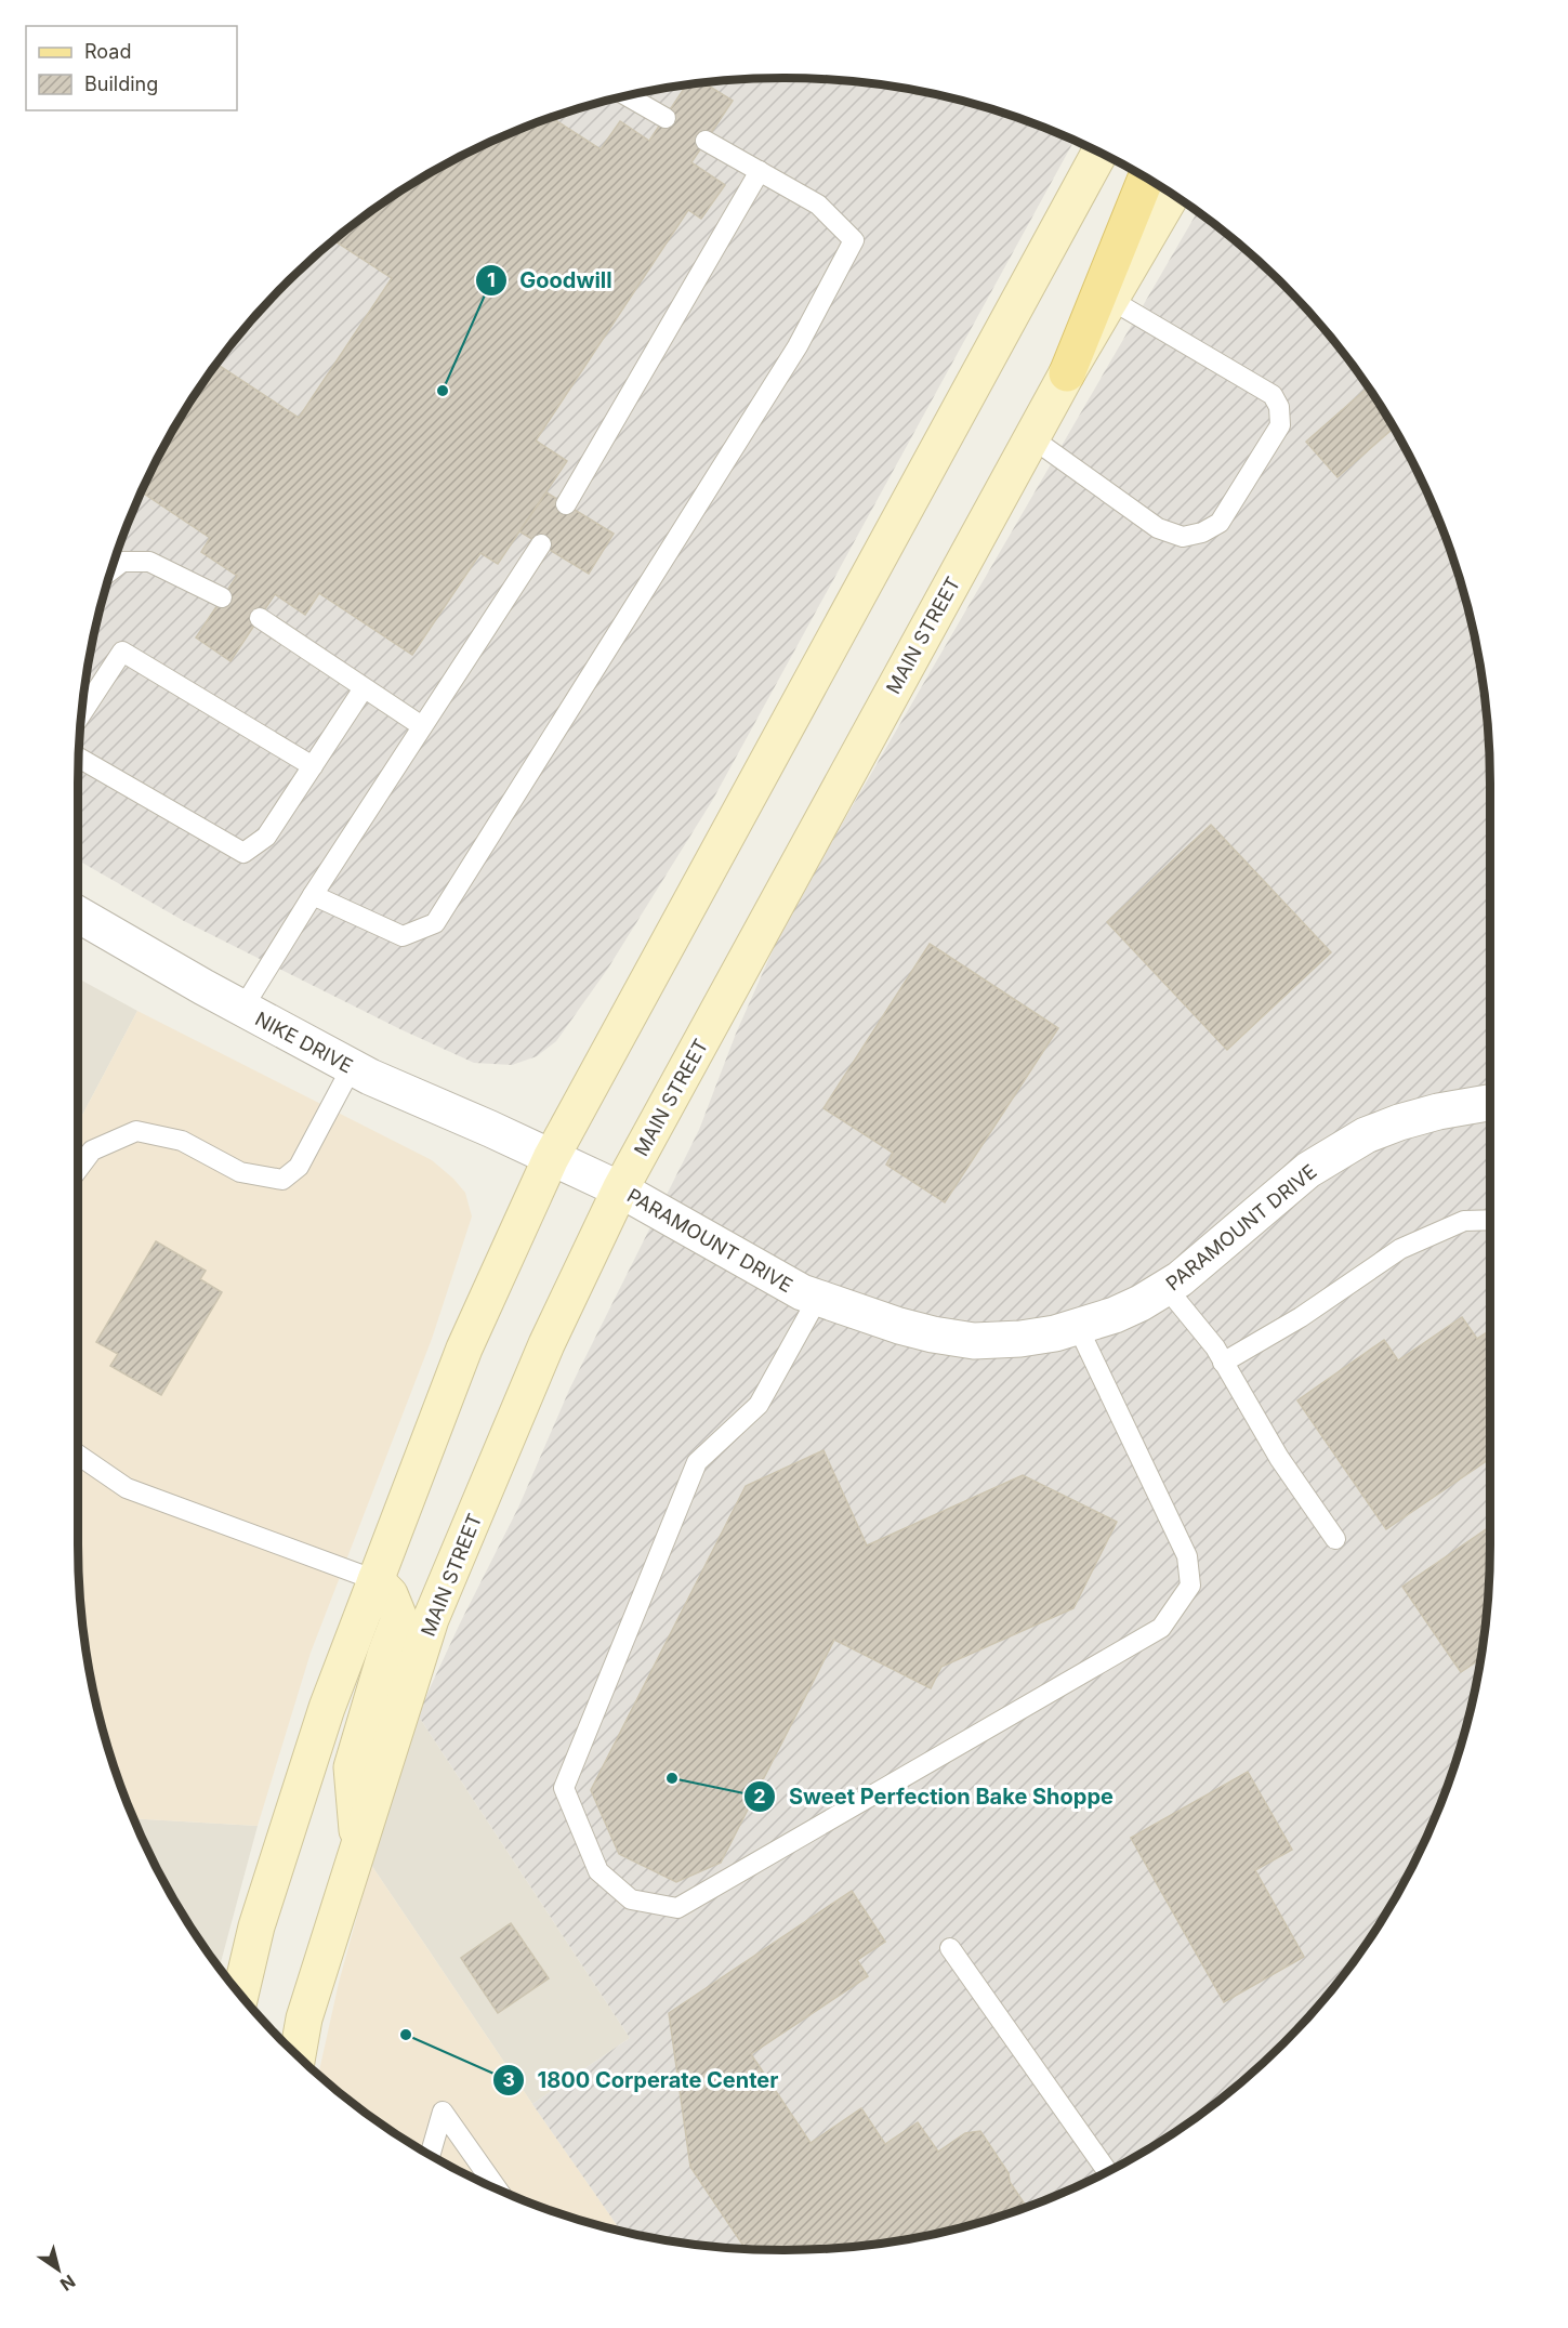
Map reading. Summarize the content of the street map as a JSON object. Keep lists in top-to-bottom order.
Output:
{
  "streets": {
    "main road": ["MAIN STREET"],
    "street": ["NIKE DRIVE", "PARAMOUNT DRIVE"]
  },
  "crossings": [
    ["MAIN STREET", "PARAMOUNT DRIVE"],
    ["NIKE DRIVE", "PARAMOUNT DRIVE"]
  ],
  "places": ["Goodwill", "Sweet Perfection Bake Shoppe", "1800 Corperate Center"],
  "legend": ["Road", "Building"],
  "north": "bottom right"
}
